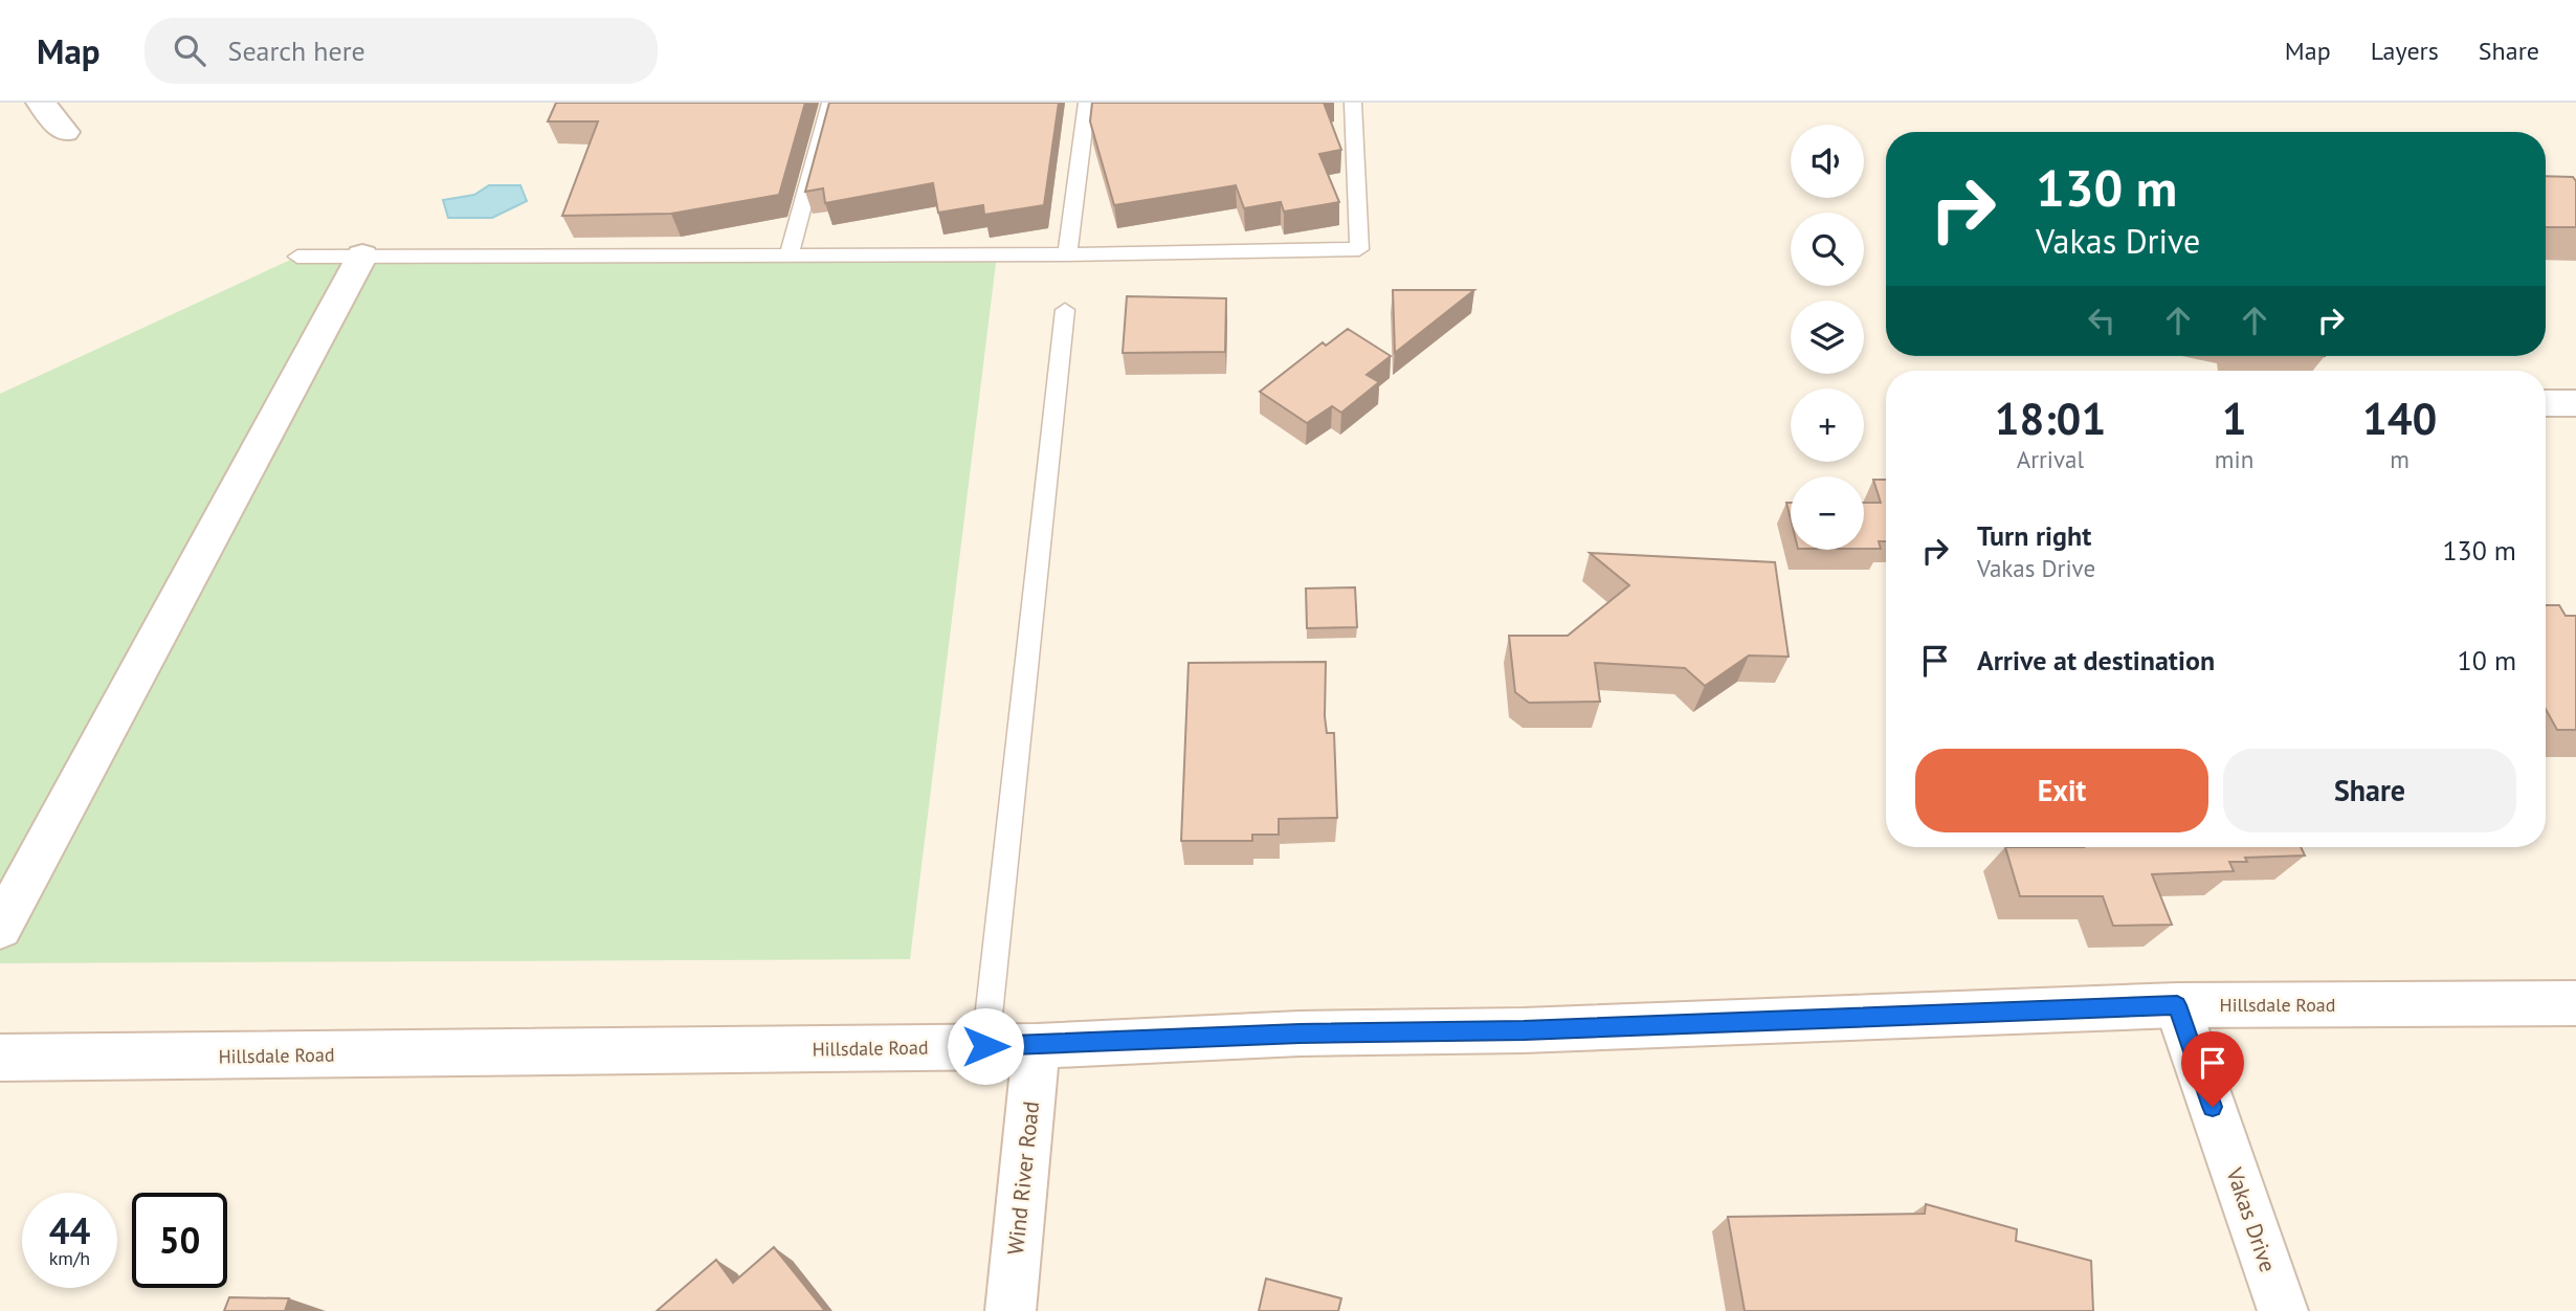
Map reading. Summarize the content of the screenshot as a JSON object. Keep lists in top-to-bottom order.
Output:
{
  "streets": {
    "main road": ["Hillsdale Road", "Wind River Road", "Vakas Drive"]
  },
  "crossings": [
    ["Hillsdale Road", "Wind River Road"],
    ["Hillsdale Road", "Vakas Drive"]
  ],
  "page": {
    "header": "Map",
    "search": "Search here",
    "nav": ["Map", "Layers", "Share"],
    "map_buttons": ["+", "−"],
    "turn": ["130 m", "Vakas Drive"],
    "eta": [
      "18:01",
      "Arrival",
      "1",
      "min",
      "140",
      "m"
    ],
    "list": [
      {
        "name": "Turn right",
        "note": "Vakas Drive",
        "value": "130 m"
      },
      {
        "name": "Arrive at destination",
        "value": "10 m"
      }
    ],
    "buttons": ["Exit", "Share"],
    "speed": "44 km/h",
    "limit": "50"
  }
}
